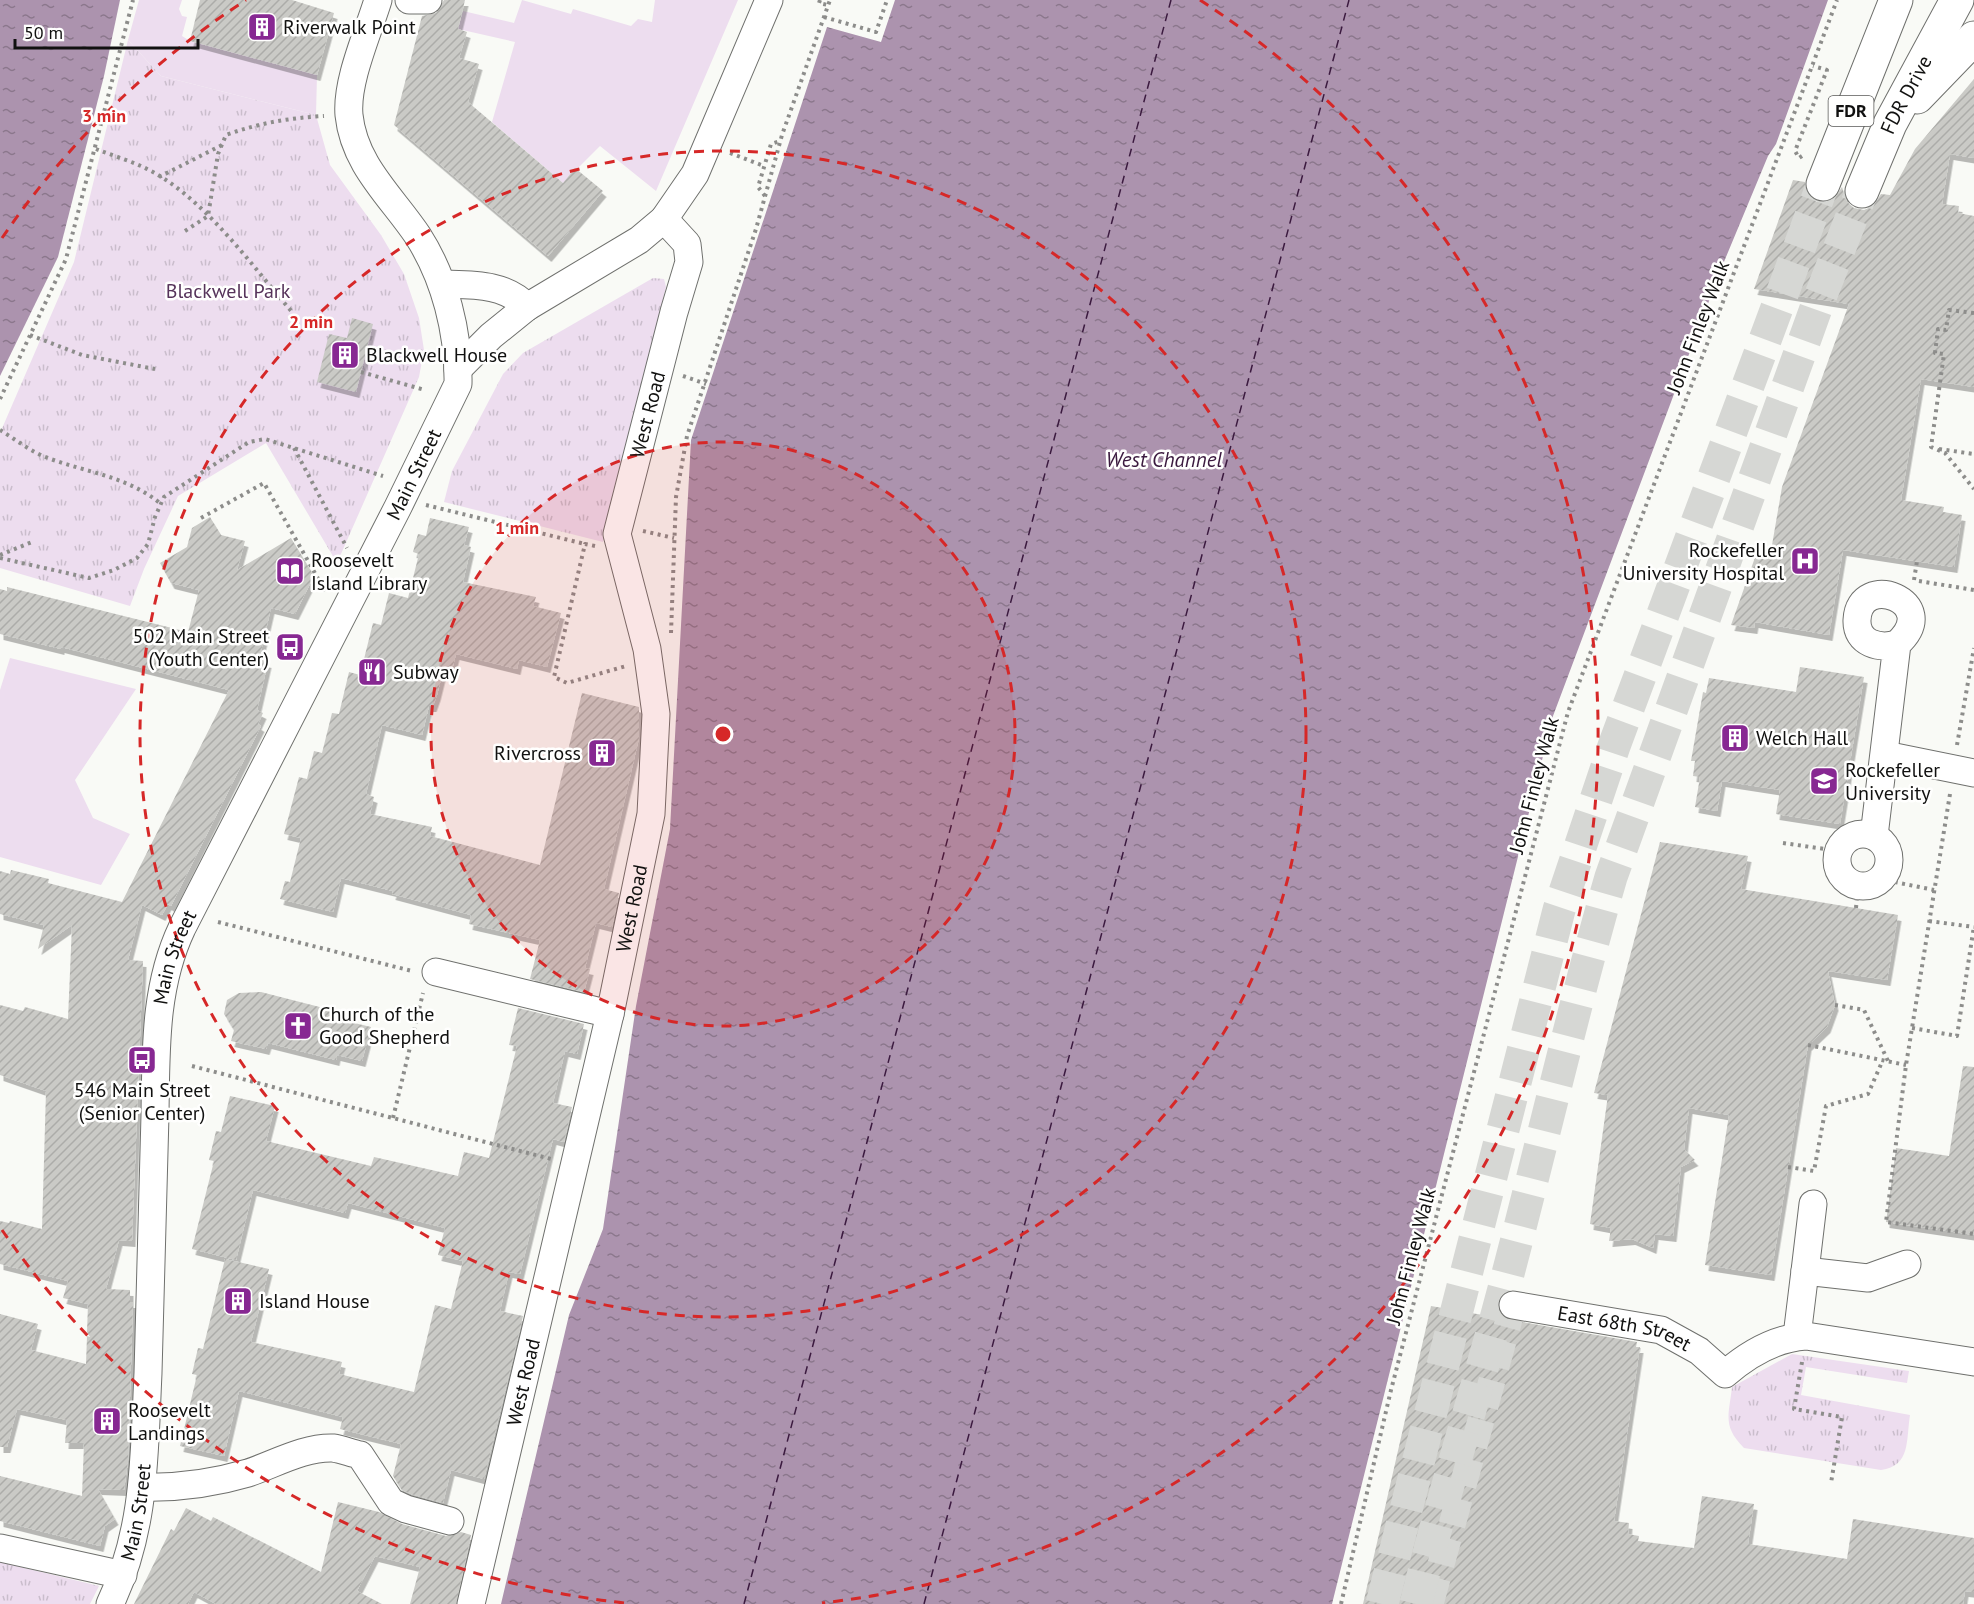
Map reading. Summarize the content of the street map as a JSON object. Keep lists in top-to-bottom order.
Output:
{
  "streets": {
    "highway": ["FDR Drive", "FDR"],
    "street": ["West Road", "Main Street", "East 68th Street"],
    "path": ["John Finley Walk"]
  },
  "water": ["West Channel"],
  "parks": ["Blackwell Park"],
  "places": {
    "building": [
      "Riverwalk Point",
      "Blackwell House",
      "Welch Hall",
      "Rivercross",
      "Island House",
      "Roosevelt Landings"
    ],
    "hospital": ["Rockefeller University Hospital"],
    "library": ["Roosevelt Island Library"],
    "bus stop": ["502 Main Street (Youth Center)", "546 Main Street (Senior Center)"],
    "restaurant": ["Subway"],
    "school or university": ["Rockefeller University"],
    "church": ["Church of the Good Shepherd"]
  },
  "scale_bar": "50 m",
  "rings": ["3 min", "2 min", "1 min"]
}
